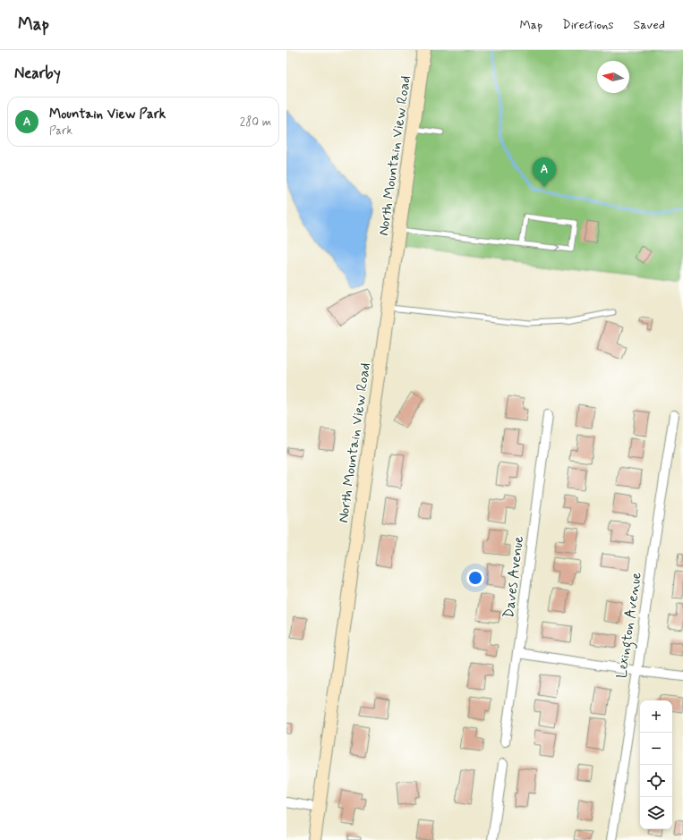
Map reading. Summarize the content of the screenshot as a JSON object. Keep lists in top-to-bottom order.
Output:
{
  "streets": {
    "street": ["North Mountain View Road", "Daves Avenue", "Lexington Avenue"]
  },
  "north": "left",
  "page": {
    "header": "Map",
    "nav": ["Map", "Directions", "Saved"],
    "heading": "Nearby",
    "list": [
      {
        "mark": "A",
        "name": "Mountain View Park",
        "note": "Park",
        "value": "280 m"
      }
    ],
    "pins": "A",
    "map_buttons": ["+", "−"]
  }
}
